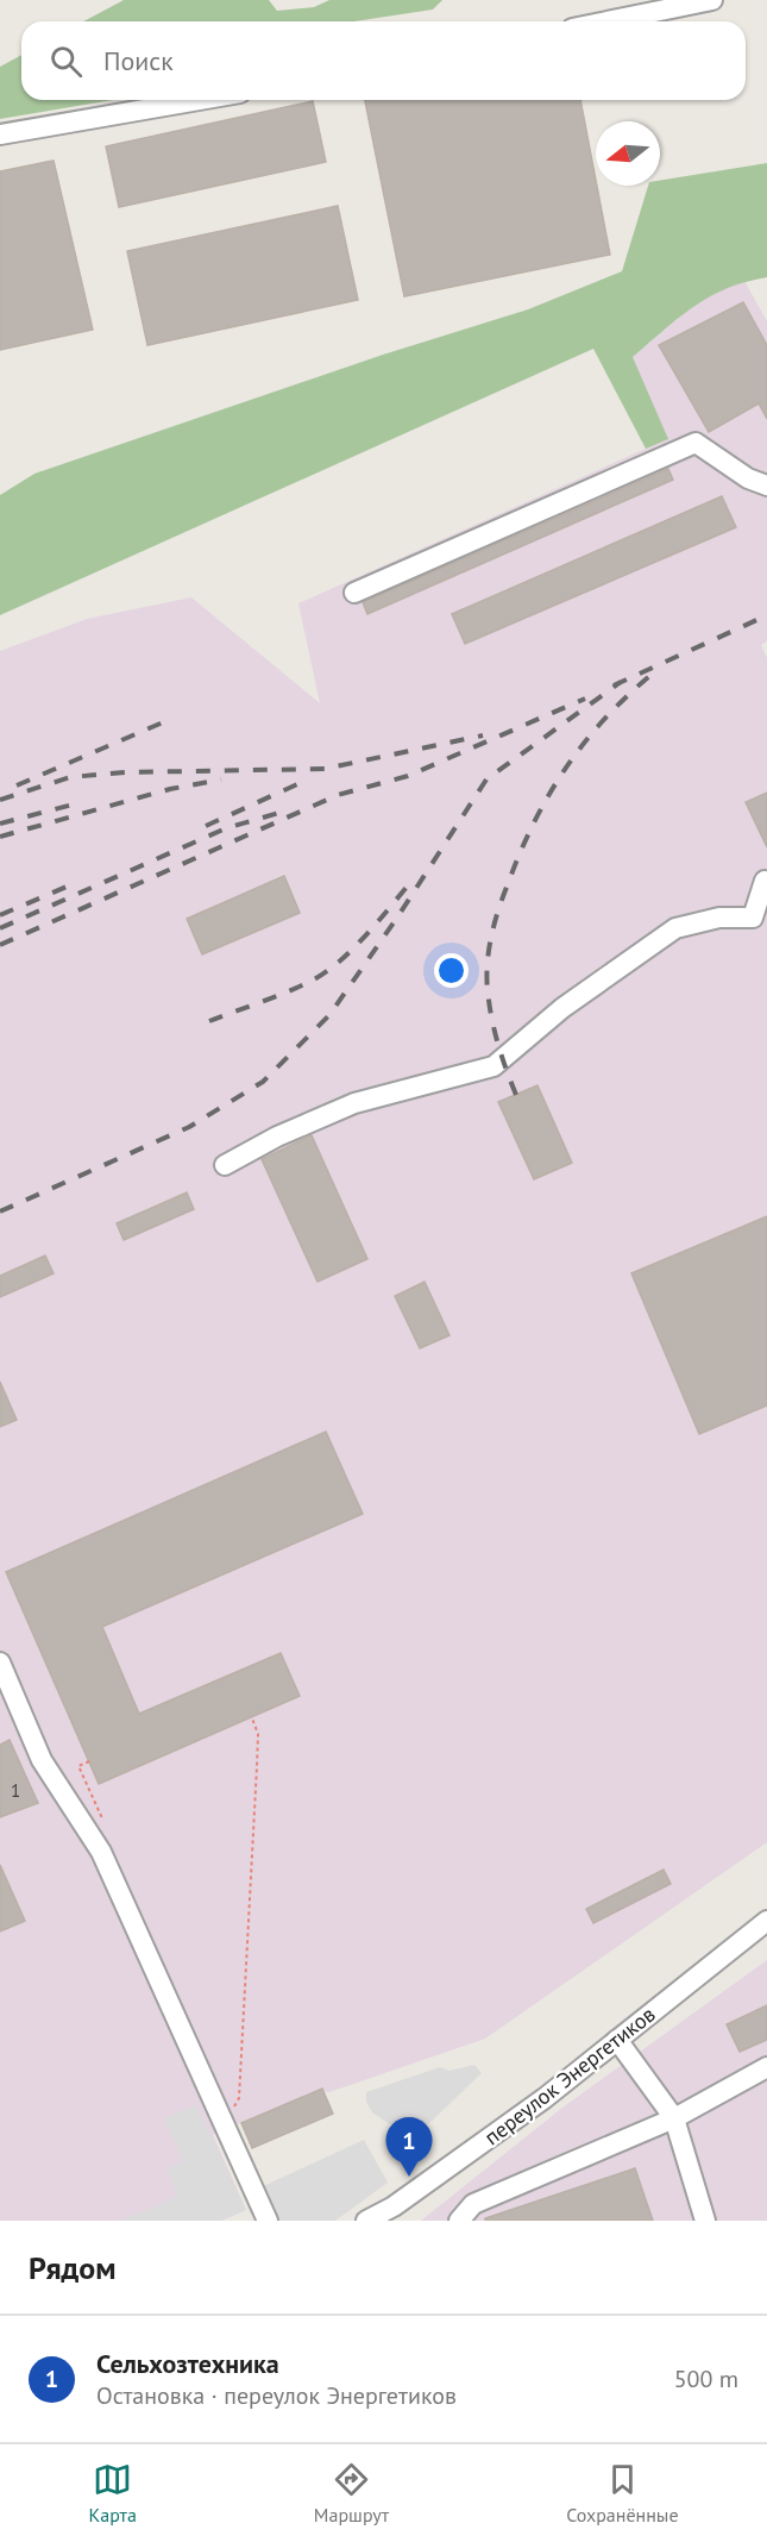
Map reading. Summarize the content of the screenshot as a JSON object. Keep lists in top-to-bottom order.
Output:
{
  "streets": {
    "street": ["переулок Энергетиков"]
  },
  "house_numbers": ["1"],
  "north": "left",
  "page": {
    "search": "Поиск",
    "pins": "1",
    "heading": "Рядом",
    "list": [
      {
        "mark": "1",
        "name": "Сельхозтехника",
        "note": "Остановка · переулок Энергетиков",
        "value": "500 m"
      }
    ],
    "nav": ["Карта", "Маршрут", "Сохранённые"]
  }
}
